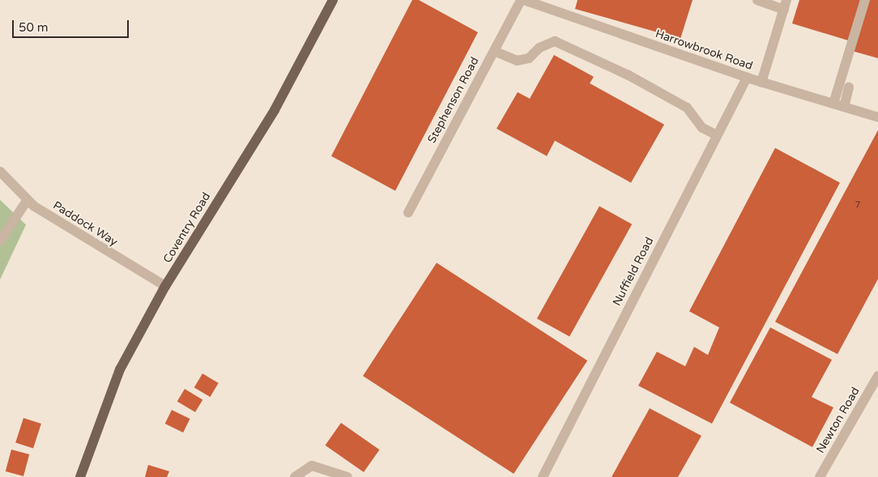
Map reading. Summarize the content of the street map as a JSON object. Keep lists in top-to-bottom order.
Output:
{
  "streets": {
    "main road": ["Coventry Road"],
    "street": [
      "Harrowbrook Road",
      "Stephenson Road",
      "Paddock Way",
      "Nuffield Road",
      "Newton Road"
    ]
  },
  "crossings": [
    ["Harrowbrook Road", "Stephenson Road"],
    ["Harrowbrook Road", "Nuffield Road"],
    ["Paddock Way", "Coventry Road"]
  ],
  "house_numbers": ["7"],
  "scale_bar": "50 m"
}
